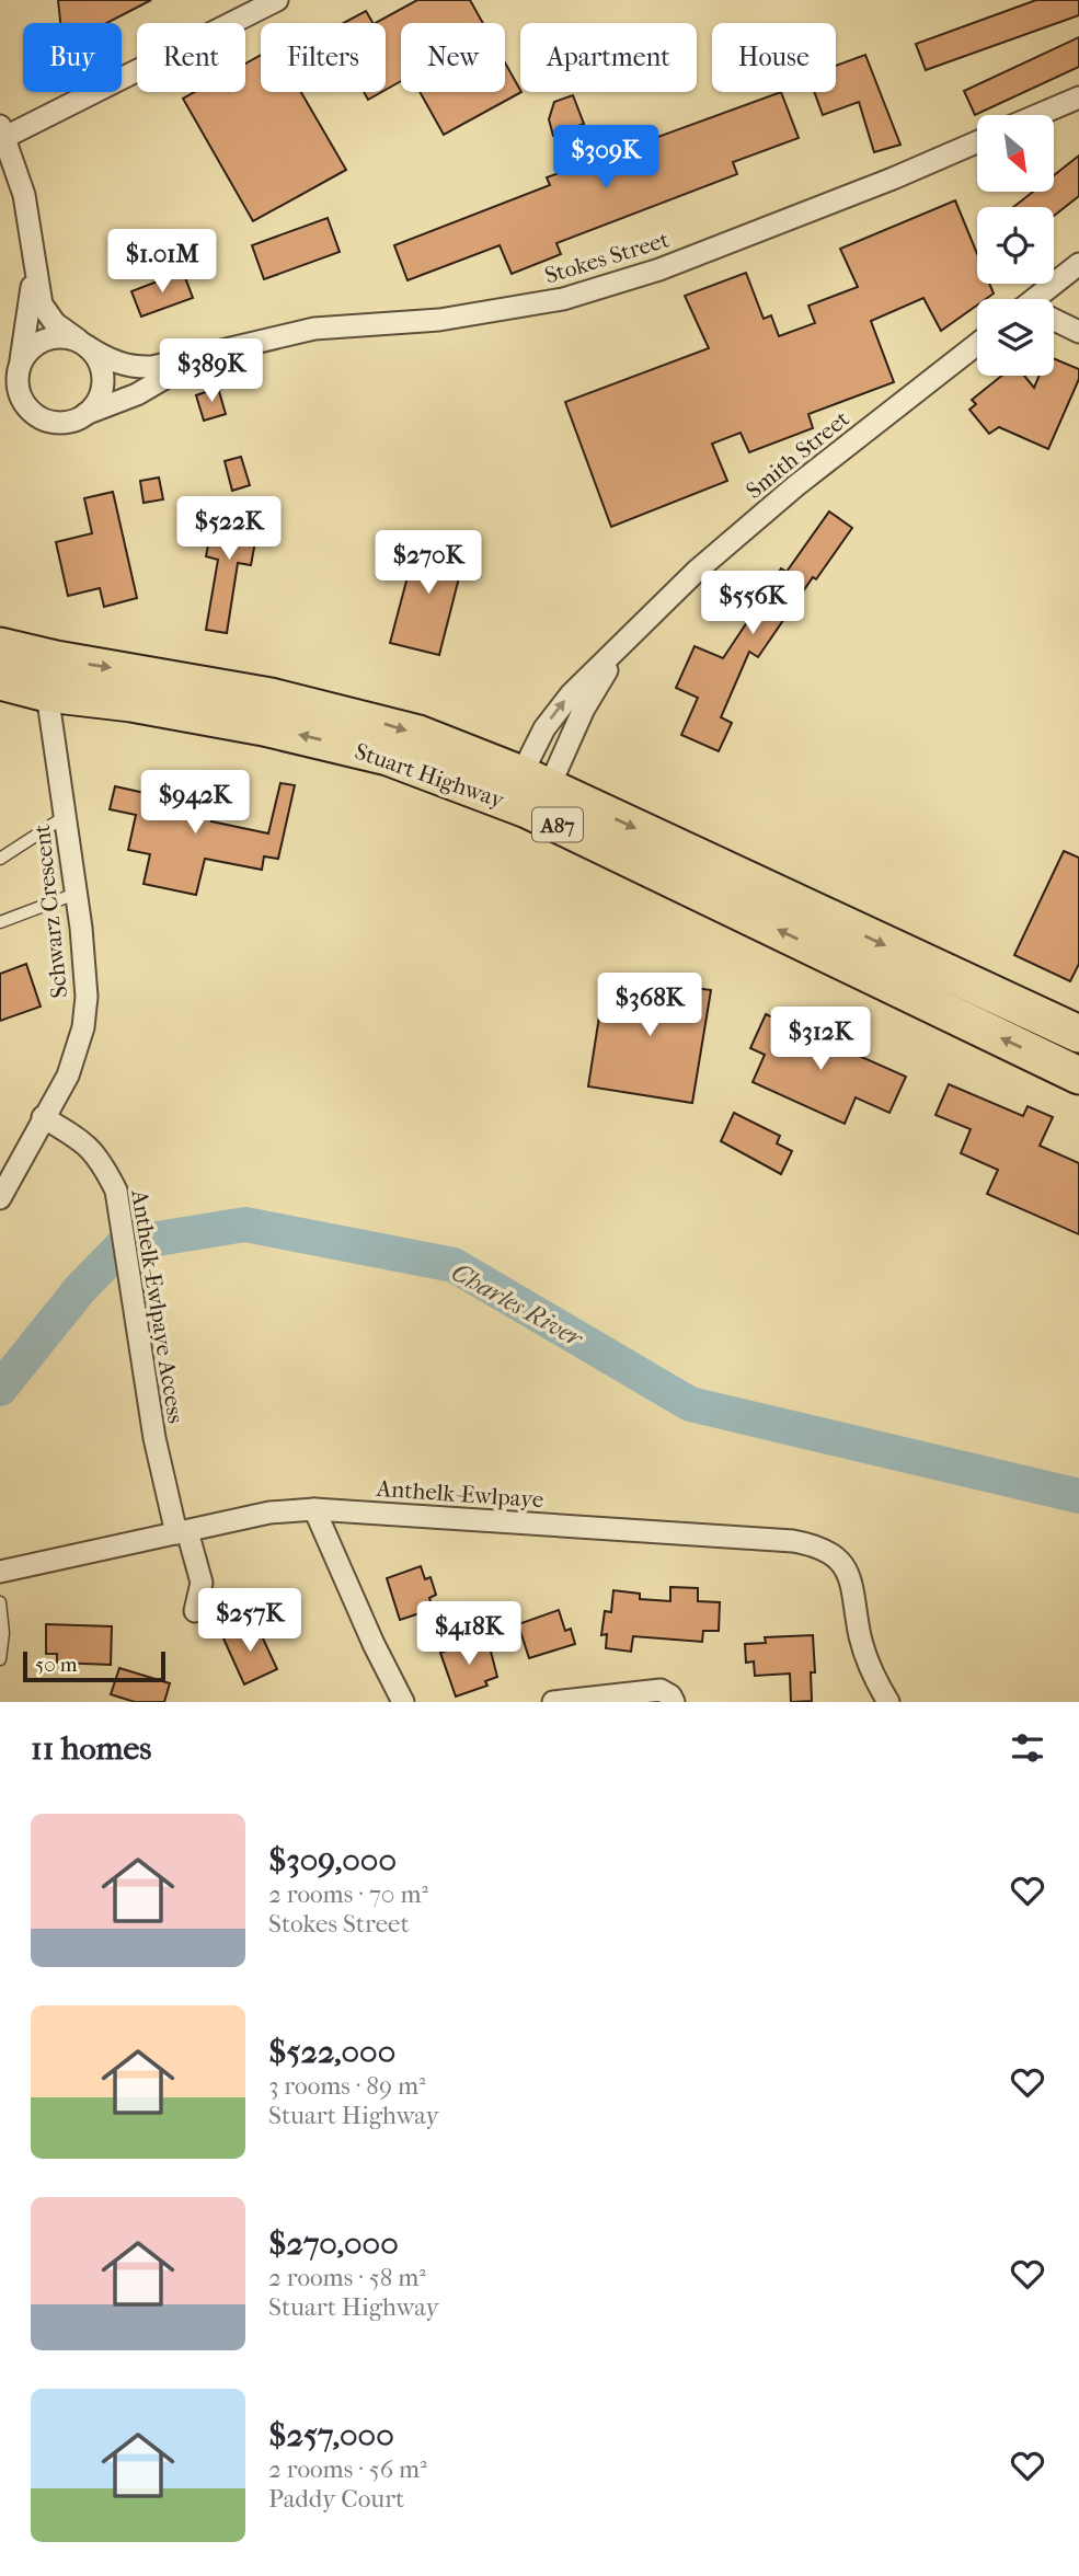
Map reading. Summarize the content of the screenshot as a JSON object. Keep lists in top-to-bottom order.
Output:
{
  "streets": {
    "highway": ["Stuart Highway", "A87"],
    "street": [
      "Stokes Street",
      "Smith Street",
      "Schwarz Crescent",
      "Anthelk-Ewlpaye Access",
      "Anthelk-Ewlpaye"
    ]
  },
  "crossings": [
    ["Smith Street", "Stuart Highway"],
    ["Stuart Highway", "Schwarz Crescent"],
    ["Schwarz Crescent", "Anthelk-Ewlpaye Access"],
    ["Anthelk-Ewlpaye Access", "Anthelk-Ewlpaye"]
  ],
  "water": ["Charles River"],
  "scale_bar": "50 m",
  "north": "bottom right",
  "page": {
    "chip": [
      "Buy",
      "Rent",
      "Filters",
      "New",
      "Apartment",
      "House"
    ],
    "price": [
      "$309K",
      "$1.01M",
      "$389K",
      "$522K",
      "$270K",
      "$556K",
      "$942K",
      "$368K",
      "$312K",
      "$257K",
      "$418K"
    ],
    "scale": "50 m",
    "heading": "11 homes",
    "list": [
      {
        "name": "$309,000",
        "note": "2 rooms · 70 m² · Stokes Street"
      },
      {
        "name": "$522,000",
        "note": "3 rooms · 89 m² · Stuart Highway"
      },
      {
        "name": "$270,000",
        "note": "2 rooms · 58 m² · Stuart Highway"
      },
      {
        "name": "$257,000",
        "note": "2 rooms · 56 m² · Paddy Court"
      }
    ]
  }
}
